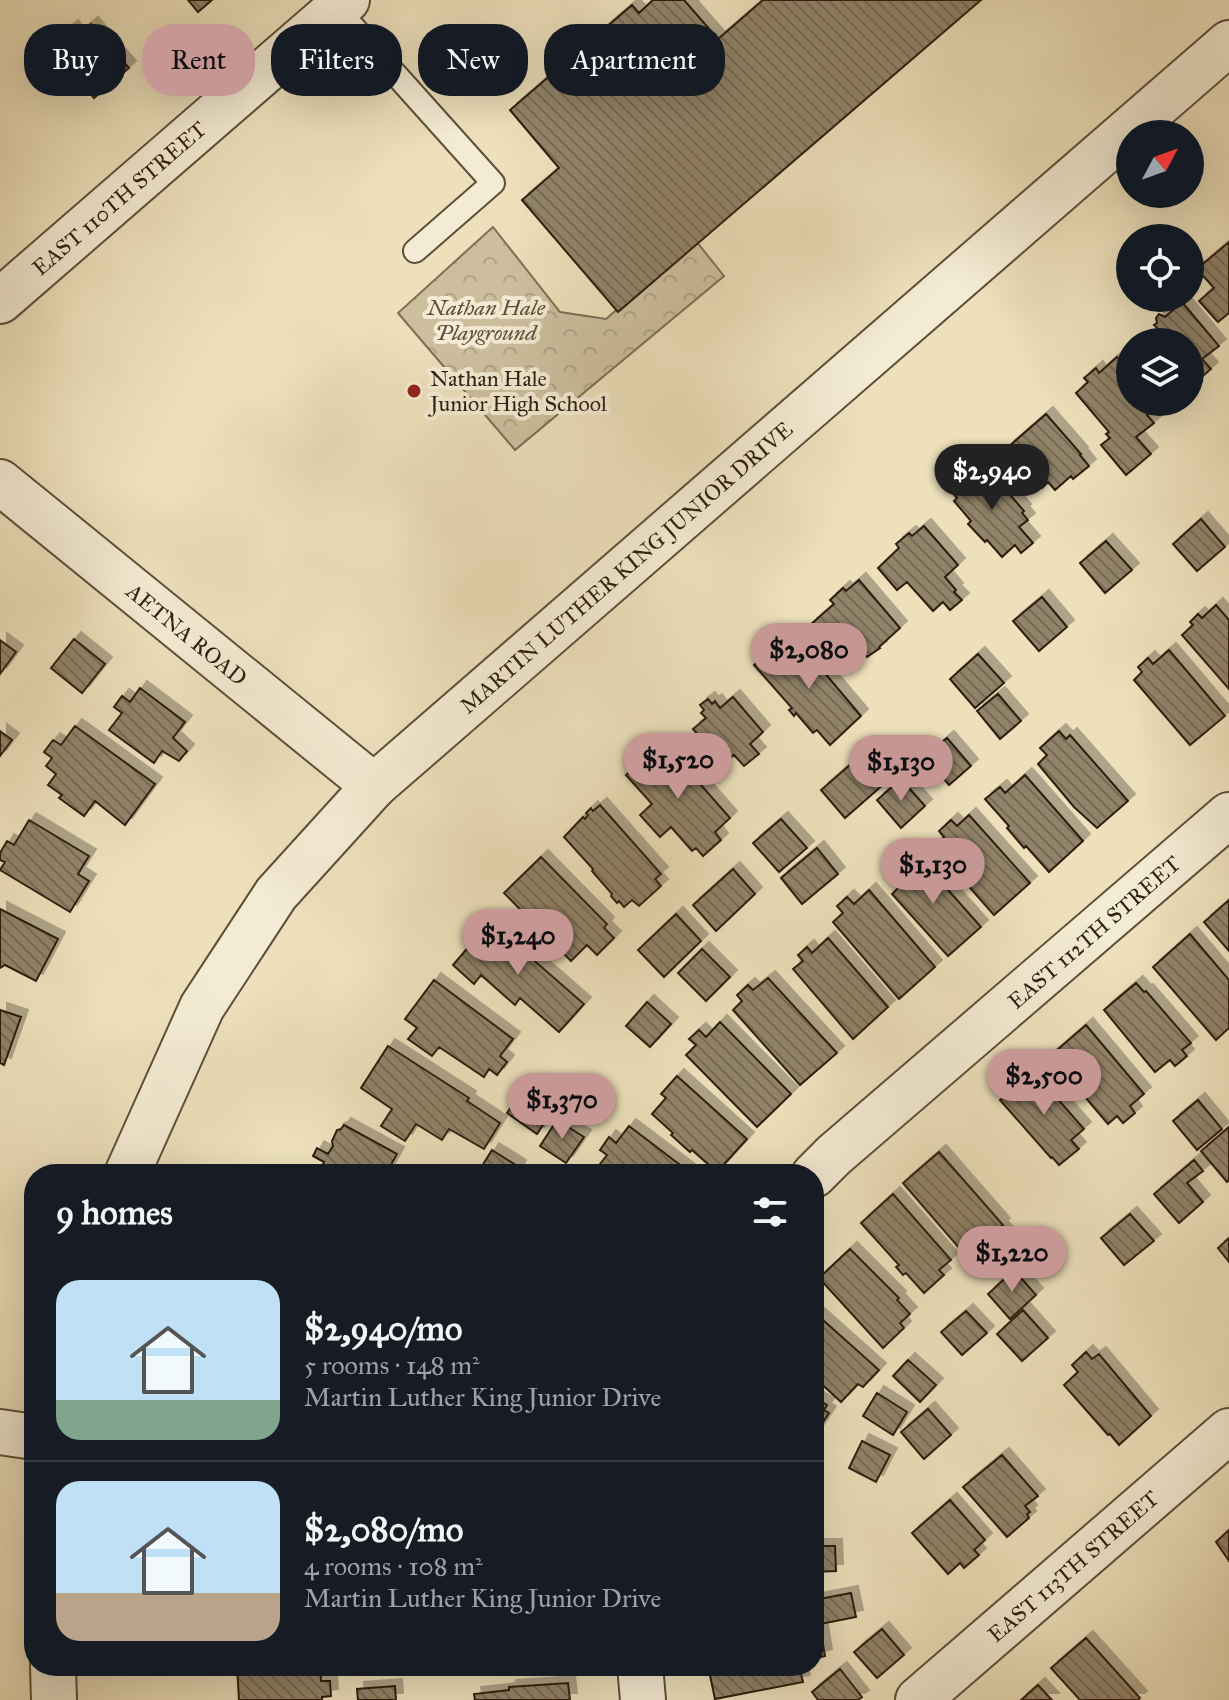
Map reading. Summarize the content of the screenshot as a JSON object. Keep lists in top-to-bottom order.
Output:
{
  "streets": {
    "street": [
      "EAST 110TH STREET",
      "MARTIN LUTHER KING JUNIOR DRIVE",
      "AETNA ROAD",
      "EAST 112TH STREET",
      "EAST 113TH STREET"
    ]
  },
  "crossings": [
    ["MARTIN LUTHER KING JUNIOR DRIVE", "AETNA ROAD"]
  ],
  "parks": ["Nathan Hale Playground"],
  "places": ["Nathan Hale Junior High School"],
  "north": "top right",
  "page": {
    "chip": [
      "Buy",
      "Rent",
      "Filters",
      "New",
      "Apartment"
    ],
    "price": [
      "$2,940",
      "$2,080",
      "$1,520",
      "$1,130",
      "$1,130",
      "$1,240",
      "$2,500",
      "$1,370",
      "$1,220"
    ],
    "heading": "9 homes",
    "list": [
      {
        "name": "$2,940/mo",
        "note": "5 rooms · 148 m² · Martin Luther King Junior Drive"
      },
      {
        "name": "$2,080/mo",
        "note": "4 rooms · 108 m² · Martin Luther King Junior Drive"
      }
    ]
  }
}
